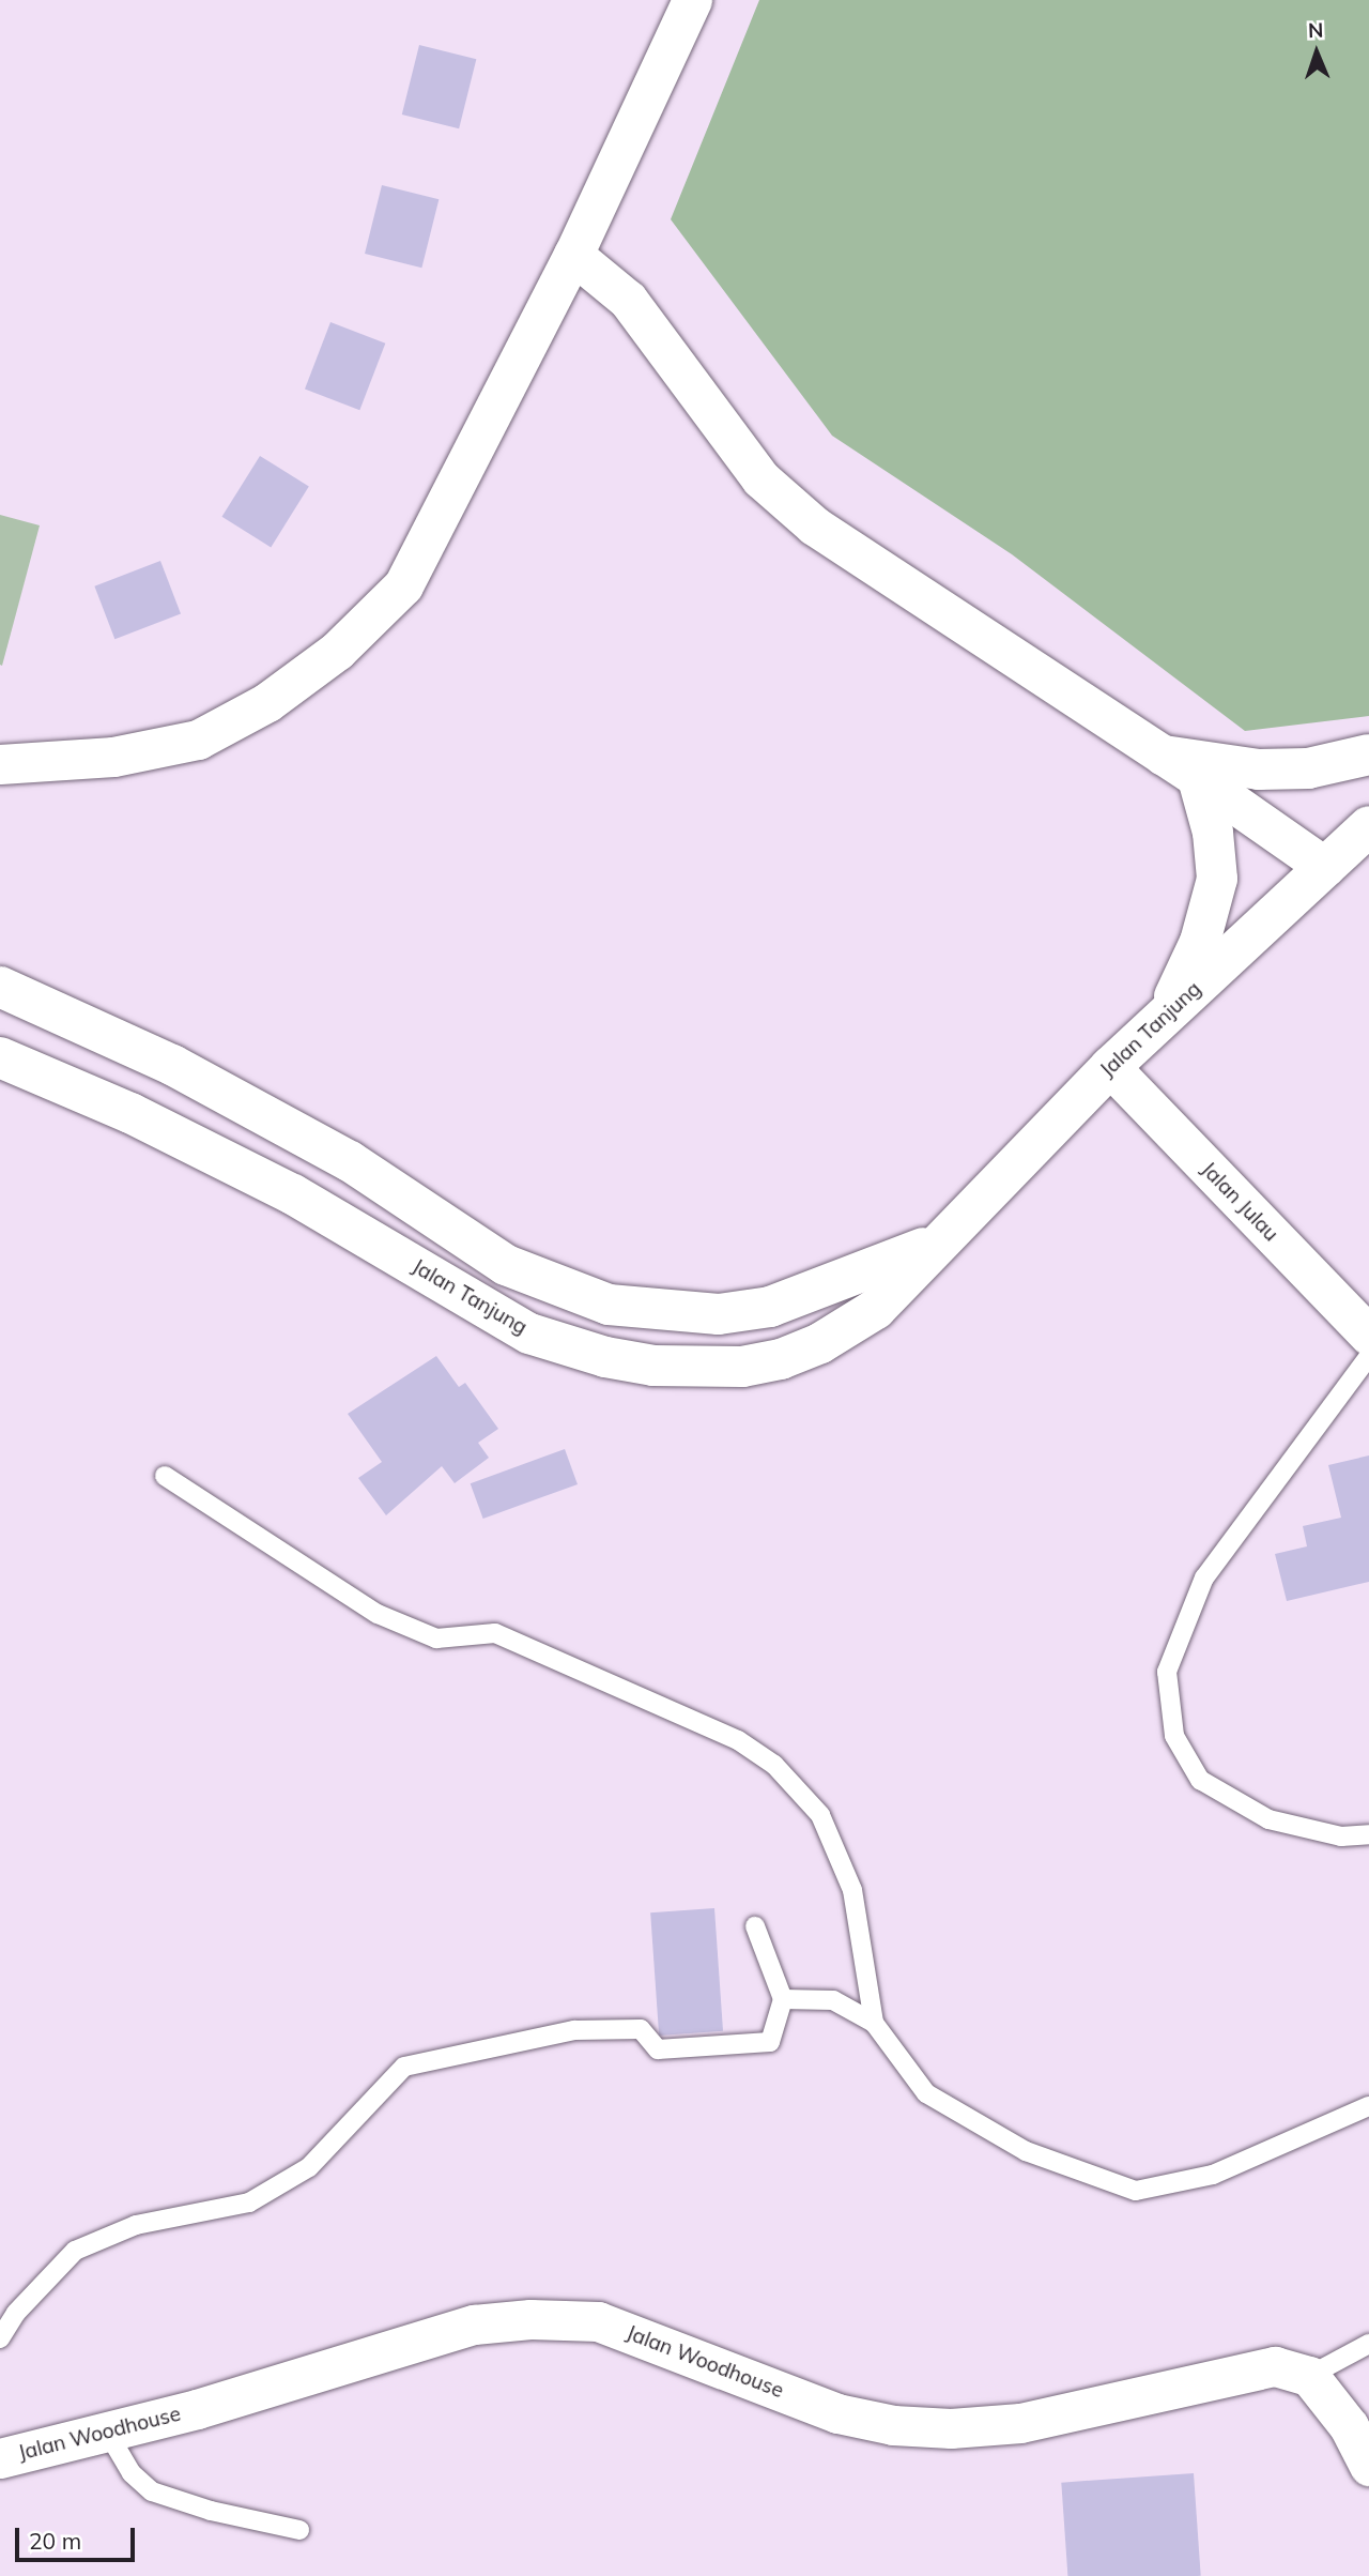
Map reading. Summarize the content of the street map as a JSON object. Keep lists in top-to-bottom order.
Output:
{
  "streets": {
    "street": ["Jalan Tanjung", "Jalan Julau", "Jalan Woodhouse"]
  },
  "crossings": [
    ["Jalan Tanjung", "Jalan Julau"]
  ],
  "scale_bar": "20 m",
  "north": "top"
}
